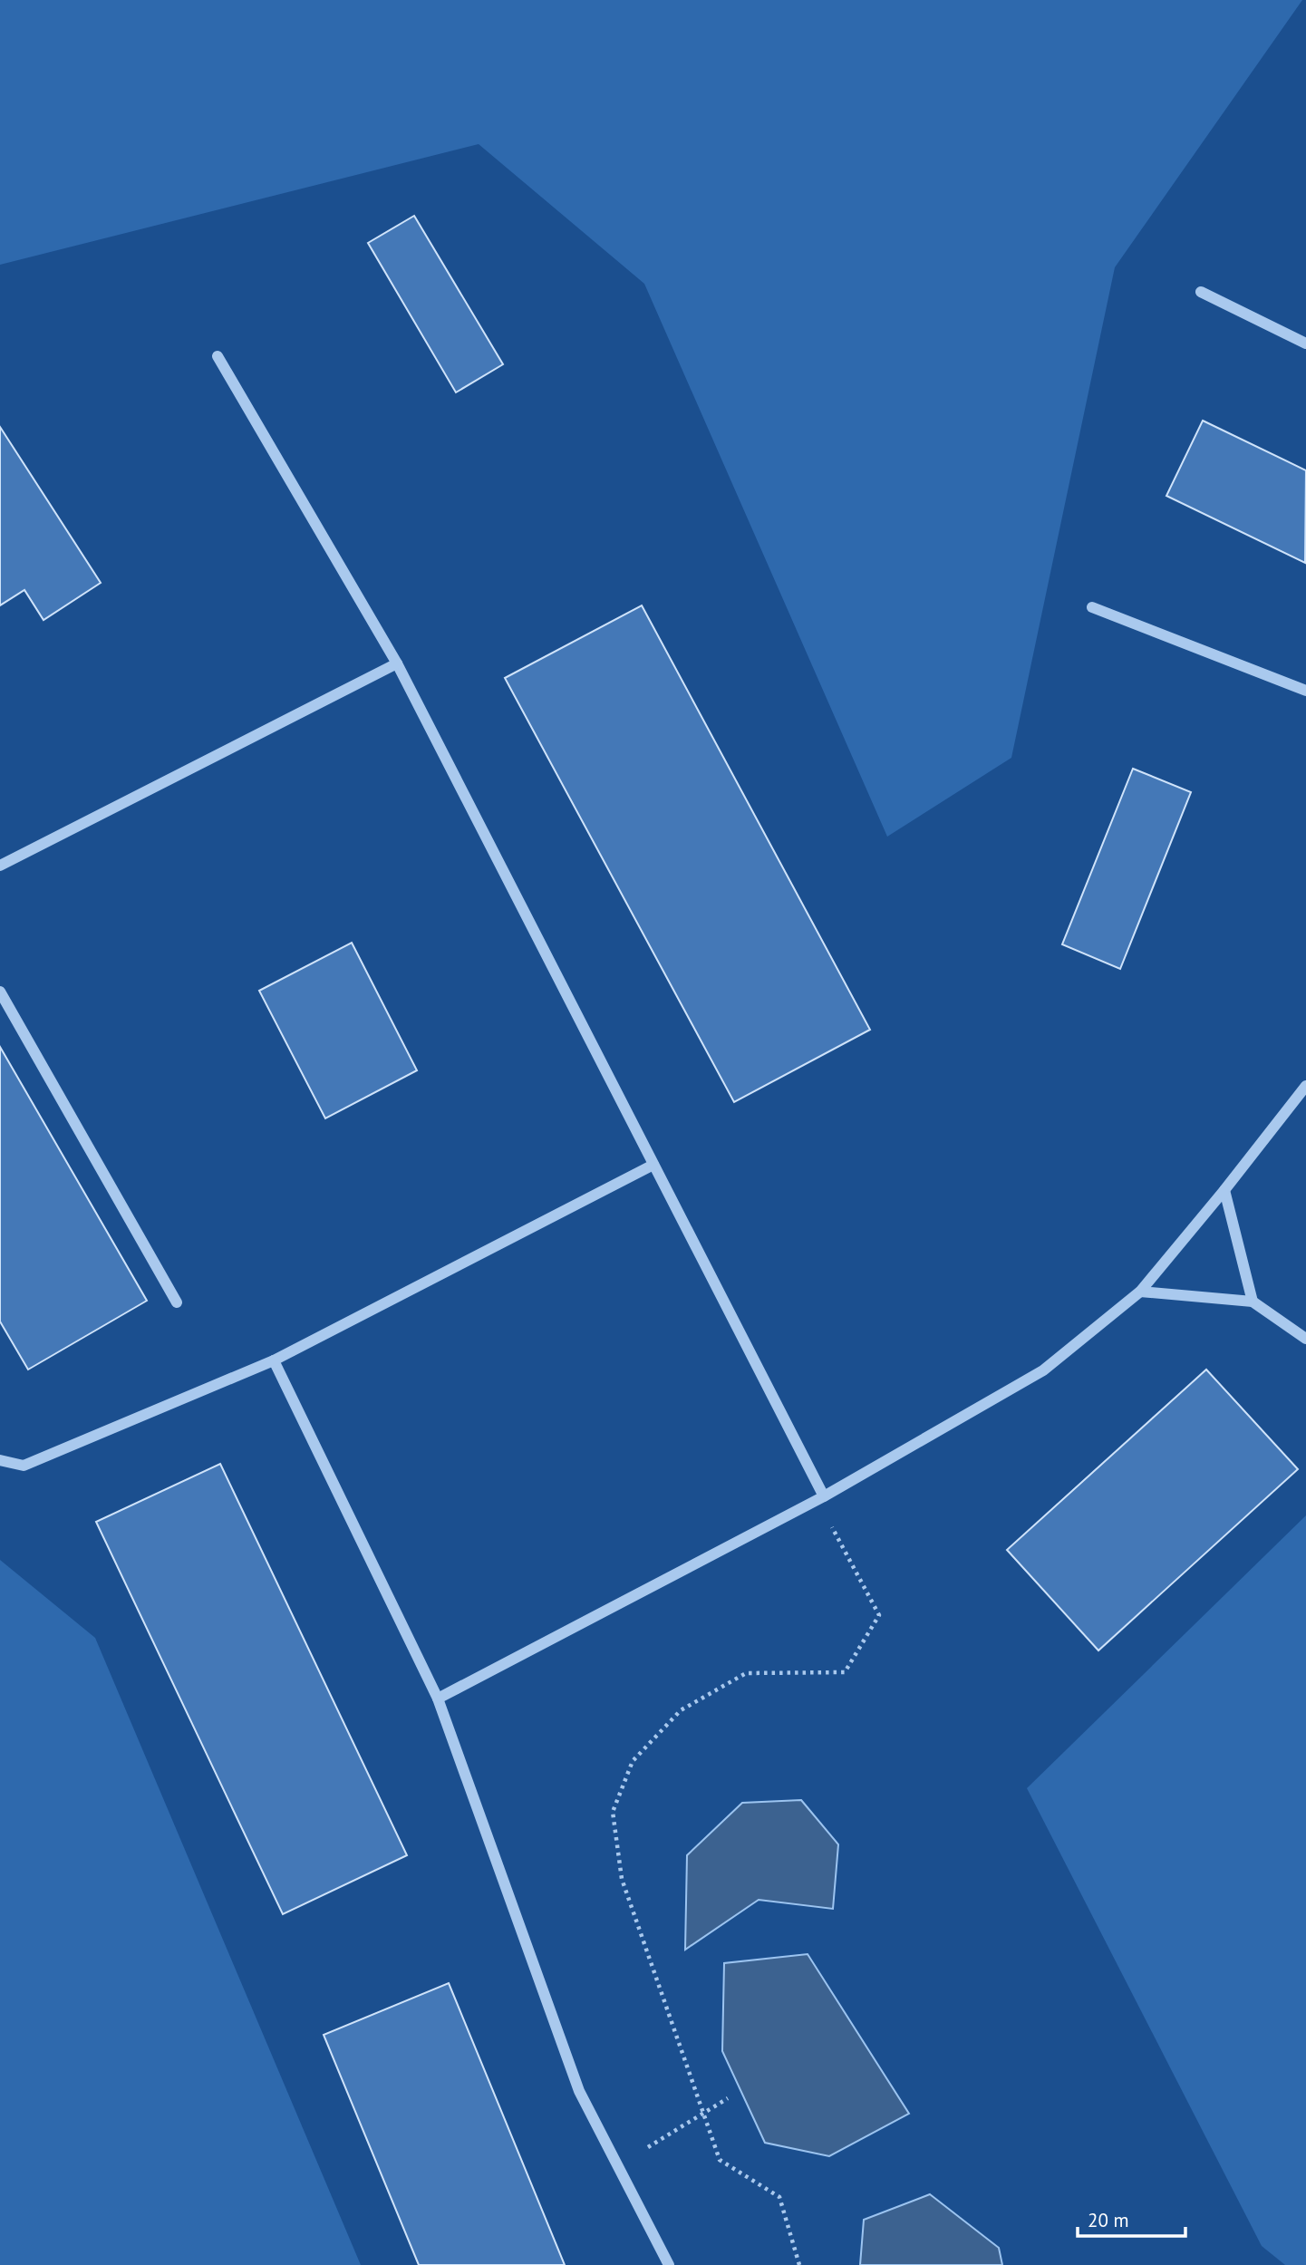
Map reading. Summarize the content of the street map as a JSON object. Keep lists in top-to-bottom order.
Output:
{
  "scale_bar": "20 m"
}
